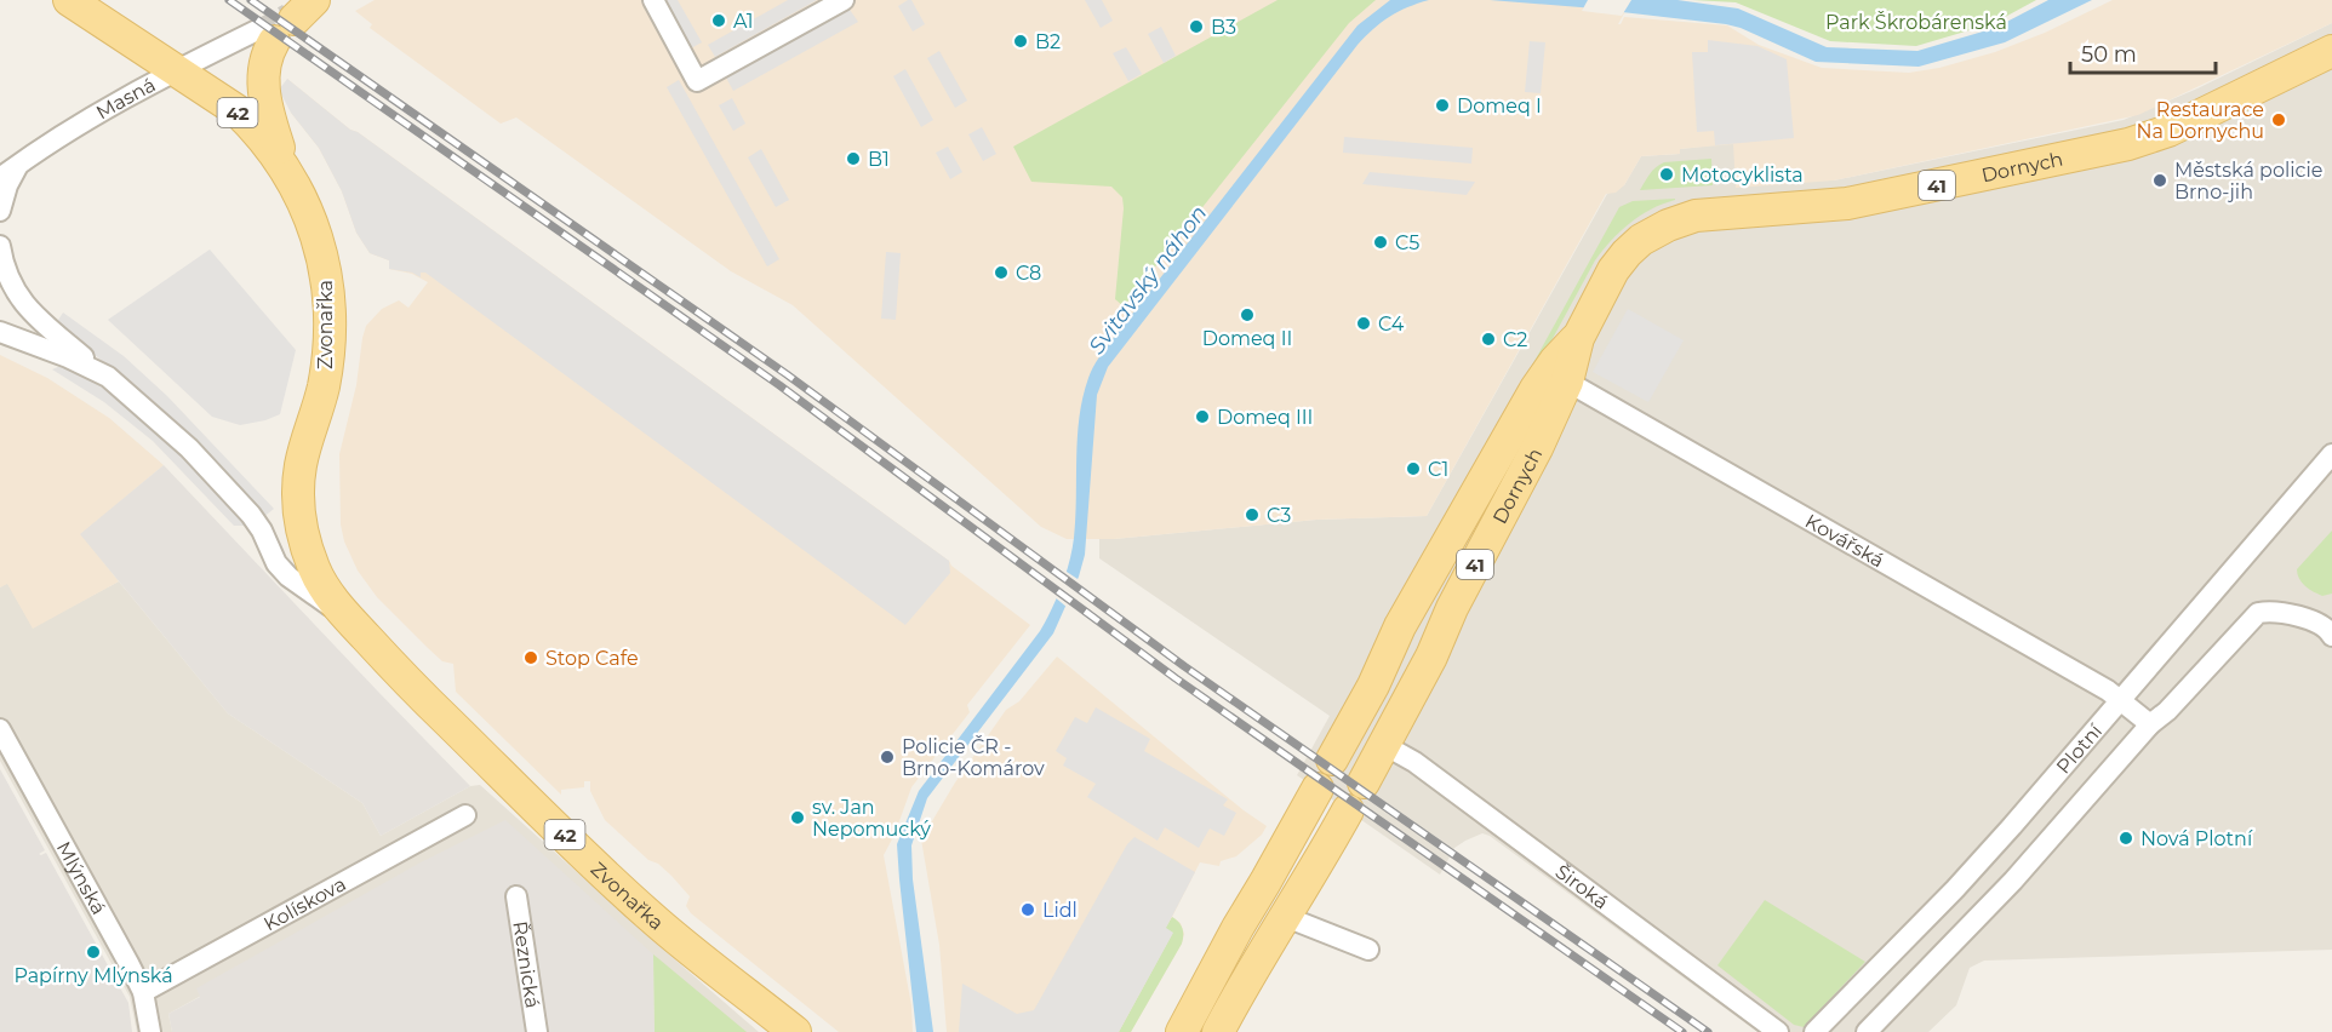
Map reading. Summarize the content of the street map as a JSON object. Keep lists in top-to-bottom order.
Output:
{
  "streets": {
    "main road": [
      "42",
      "Dornych",
      "41",
      "Zvonařka"
    ],
    "street": [
      "Masná",
      "Kovářská",
      "Plotní",
      "Mlýnská",
      "Široká",
      "Kolískova",
      "Řeznická"
    ]
  },
  "crossings": [
    ["Masná", "42"],
    ["Masná", "Zvonařka"],
    ["42", "Zvonařka"],
    ["Dornych", "Kovářská"],
    ["Dornych", "Široká"],
    ["Kovářská", "Plotní"],
    ["Mlýnská", "Kolískova"]
  ],
  "water": ["Svitavský náhon"],
  "parks": ["Park Škrobárenská"],
  "places": [
    "A1",
    "B3",
    "B2",
    "Domeq I",
    "Restaurace Na Dornychu",
    "B1",
    "Motocyklista",
    "Městská policie Brno-jih",
    "C5",
    "C8",
    "Domeq II",
    "C4",
    "C2",
    "Domeq III",
    "C1",
    "C3",
    "Stop Cafe",
    "Policie ČR - Brno-Komárov",
    "sv. Jan Nepomucký",
    "Nová Plotní",
    "Lidl",
    "Papírny Mlýnská"
  ],
  "scale_bar": "50 m"
}
